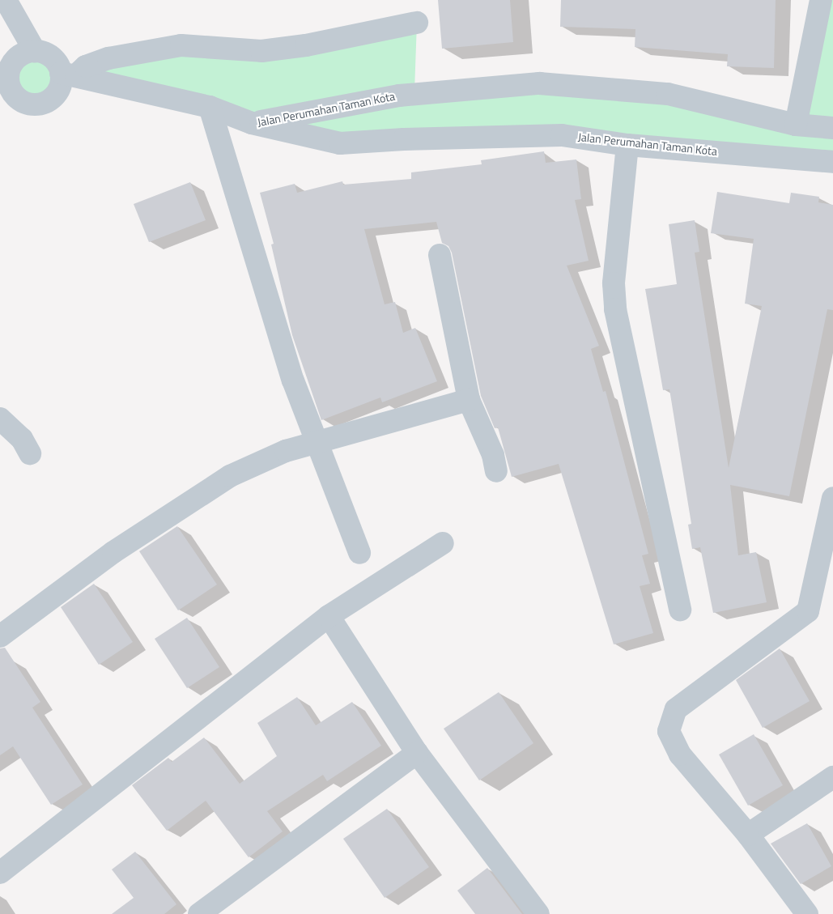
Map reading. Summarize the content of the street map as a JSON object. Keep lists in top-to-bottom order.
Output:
{
  "streets": {
    "street": ["Jalan Perumahan Taman Kota"]
  }
}
